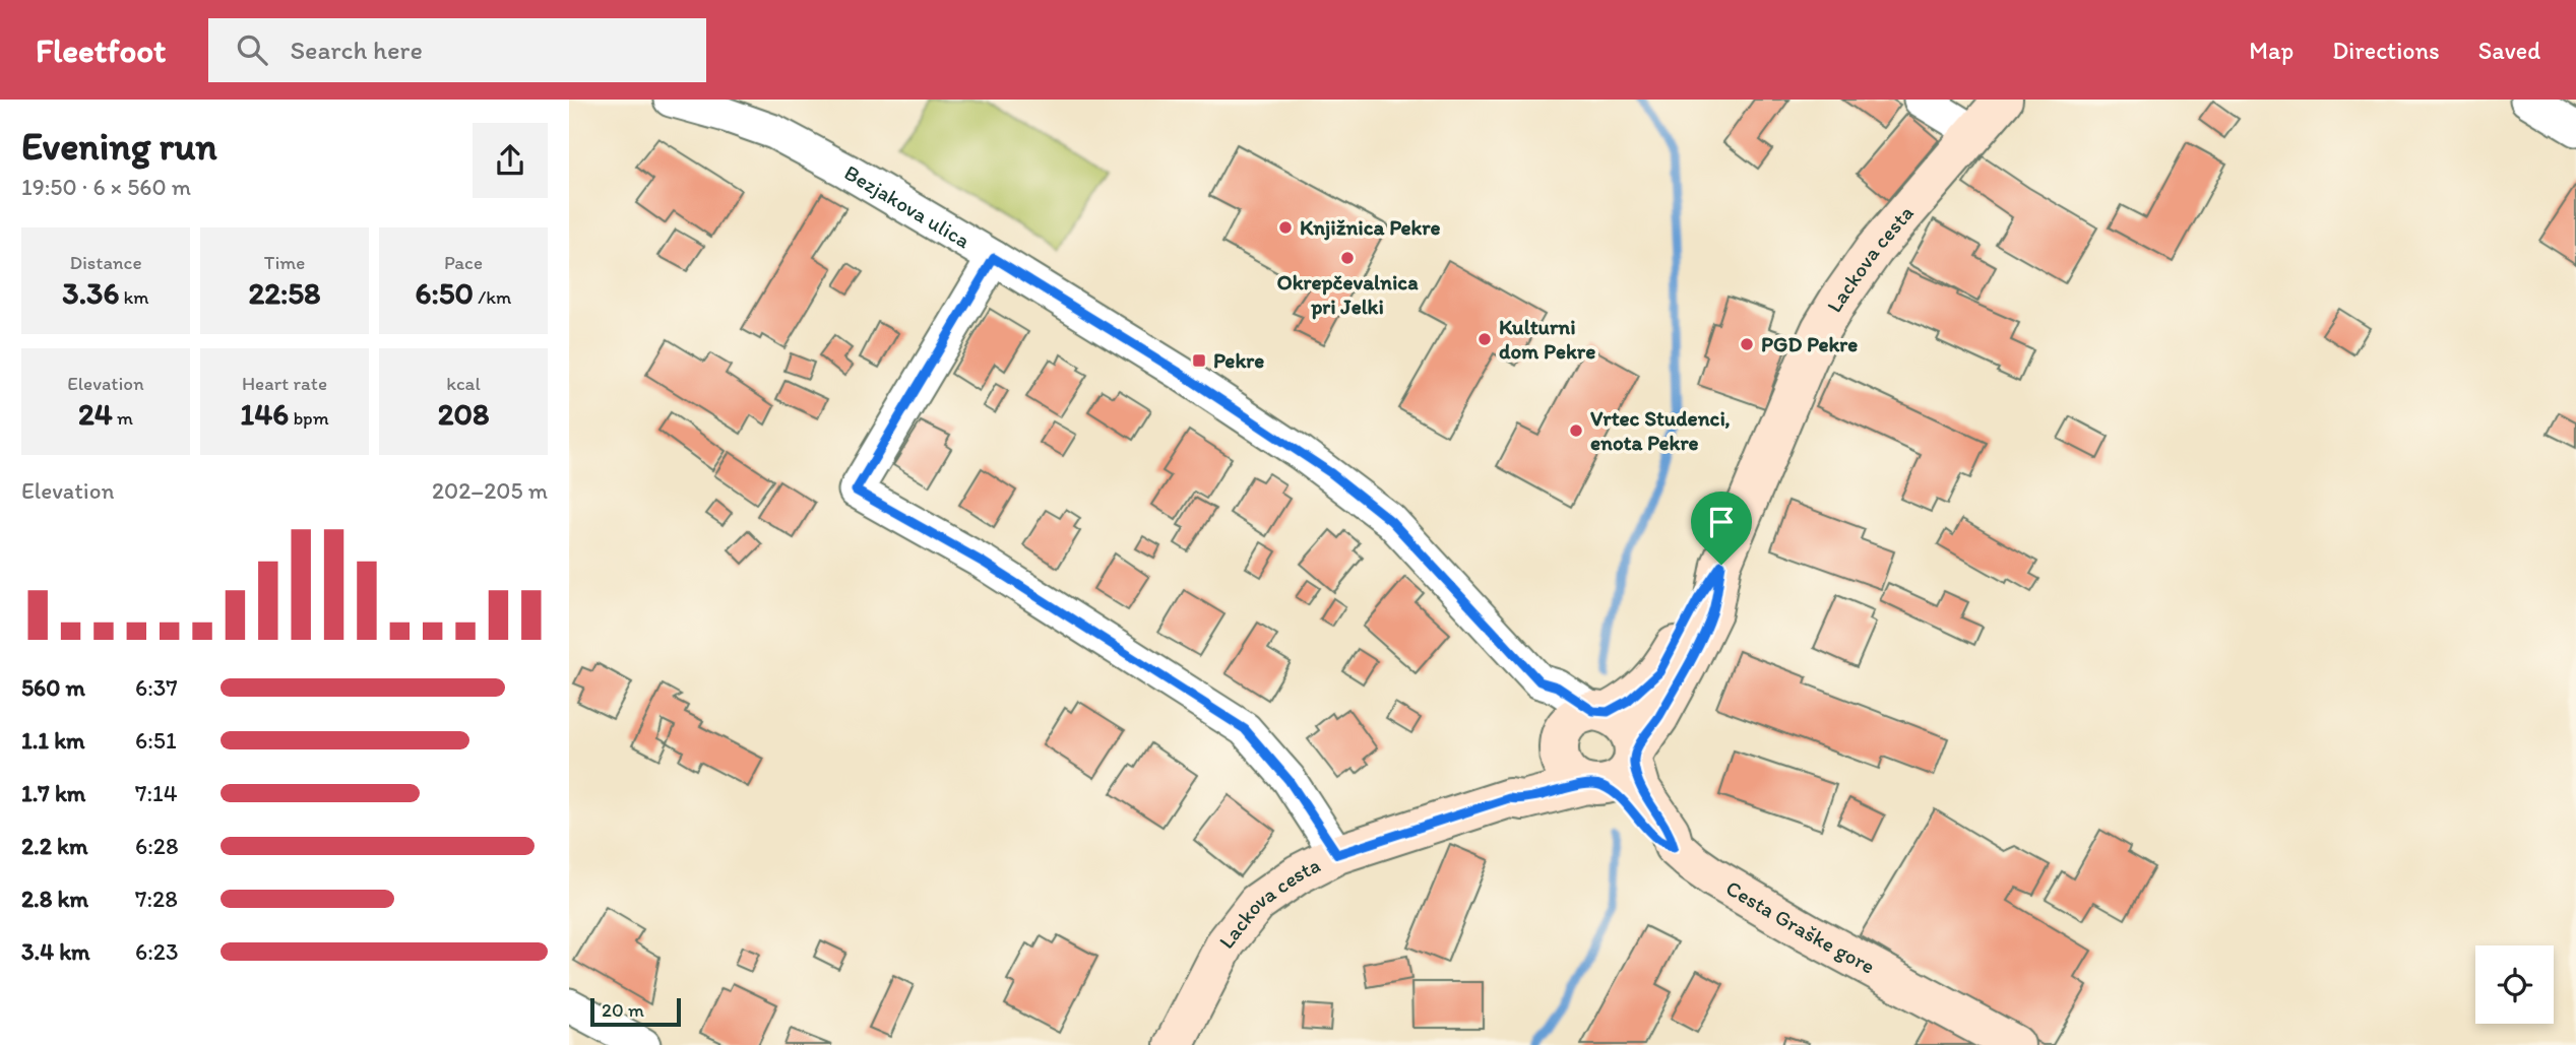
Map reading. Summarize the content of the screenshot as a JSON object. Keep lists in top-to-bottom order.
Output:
{
  "streets": {
    "street": ["Bezjakova ulica", "Lackova cesta", "Cesta Graške gore"]
  },
  "crossings": [
    ["Bezjakova ulica", "Lackova cesta"],
    ["Bezjakova ulica", "Cesta Graške gore"],
    ["Lackova cesta", "Cesta Graške gore"]
  ],
  "places": {
    "other": [
      "Knjižnica Pekre",
      "Okrepčevalnica pri Jelki",
      "Kulturni dom Pekre",
      "PGD Pekre",
      "Vrtec Studenci, enota Pekre"
    ],
    "transit": ["Pekre"]
  },
  "scale_bar": "20 m",
  "page": {
    "header": "Fleetfoot",
    "search": "Search here",
    "nav": ["Map", "Directions", "Saved"],
    "heading": ["Evening run", "19:50 · 6 × 560 m"],
    "stats": [
      ["Distance", "3.36 km"],
      ["Time", "22:58"],
      ["Pace", "6:50 /km"],
      ["Elevation", "24 m"],
      ["Heart rate", "146 bpm"],
      ["kcal", "208"]
    ],
    "chart": ["Elevation", "202–205 m"],
    "list": [
      {
        "name": "560 m",
        "note": "6:37"
      },
      {
        "name": "1.1 km",
        "note": "6:51"
      },
      {
        "name": "1.7 km",
        "note": "7:14"
      },
      {
        "name": "2.2 km",
        "note": "6:28"
      },
      {
        "name": "2.8 km",
        "note": "7:28"
      },
      {
        "name": "3.4 km",
        "note": "6:23"
      }
    ],
    "scale": "20 m"
  }
}
